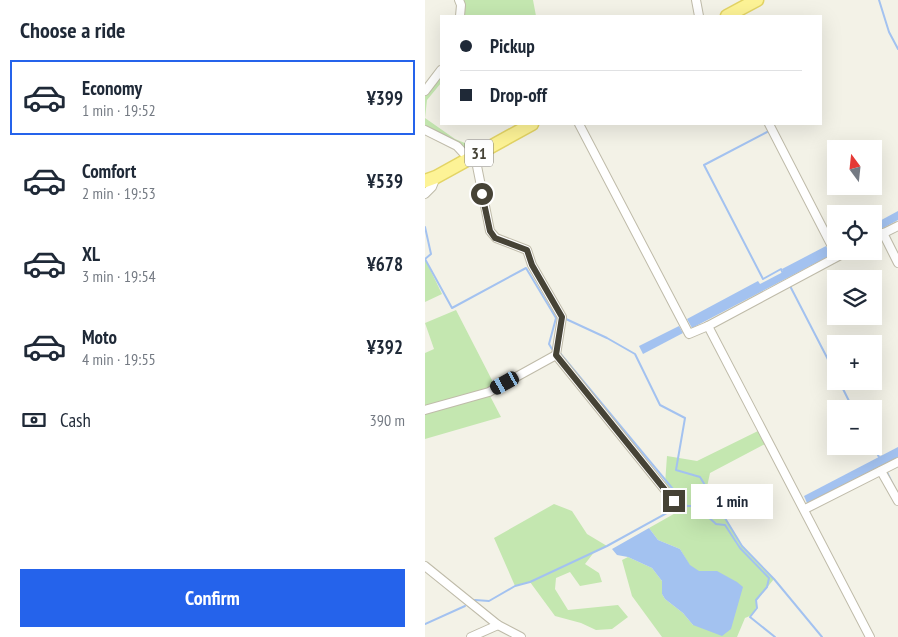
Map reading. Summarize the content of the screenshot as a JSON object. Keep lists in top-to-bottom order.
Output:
{
  "streets": {
    "main road": ["31"]
  },
  "north": "top",
  "page": {
    "heading": "Choose a ride",
    "banner": ["Pickup", "Drop-off"],
    "list": [
      {
        "name": "Economy",
        "note": "1 min · 19:52",
        "value": "¥399"
      },
      {
        "name": "Comfort",
        "note": "2 min · 19:53",
        "value": "¥539"
      },
      {
        "name": "XL",
        "note": "3 min · 19:54",
        "value": "¥678"
      },
      {
        "name": "Moto",
        "note": "4 min · 19:55",
        "value": "¥392"
      }
    ],
    "map_buttons": ["+", "−"],
    "pay": ["Cash", "390 m"],
    "bubble": "1 min",
    "buttons": "Confirm"
  }
}
